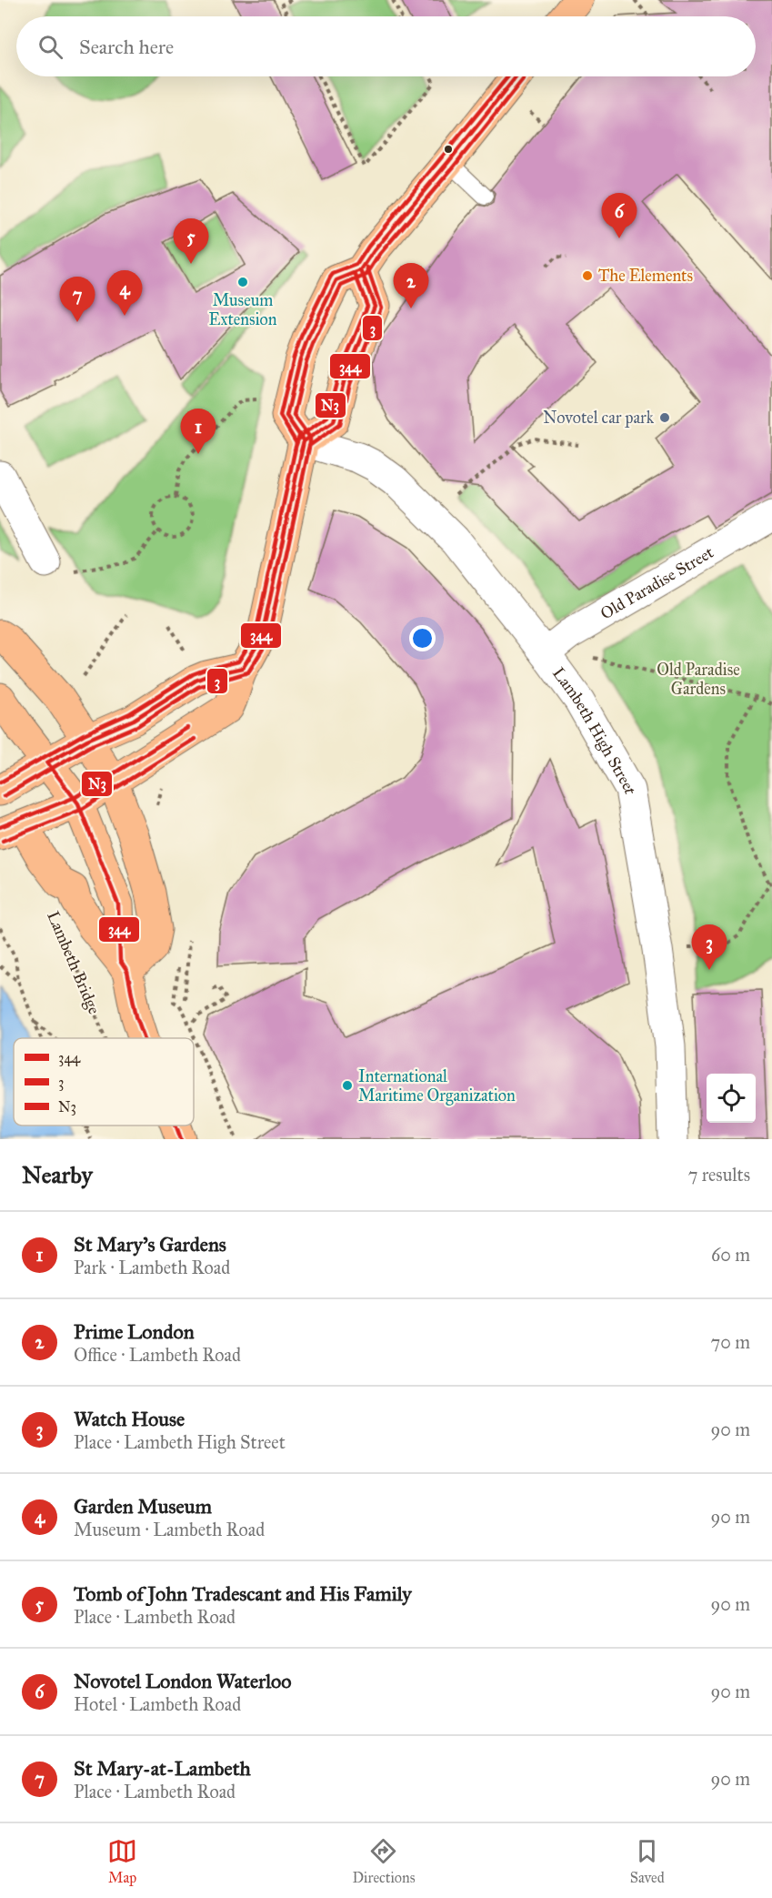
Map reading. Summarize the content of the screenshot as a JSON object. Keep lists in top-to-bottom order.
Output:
{
  "streets": {
    "street": ["Old Paradise Street", "Lambeth High Street"],
    "path": ["Lambeth Bridge"]
  },
  "crossings": [
    ["Old Paradise Street", "Lambeth High Street"]
  ],
  "parks": ["Old Paradise Gardens"],
  "places": [
    "The Elements",
    "Museum Extension",
    "Novotel car park",
    "International Maritime Organization"
  ],
  "lines": ["transit line 344", "transit line 3", "transit line N3"],
  "legend": ["344", "3", "N3"],
  "page": {
    "search": "Search here",
    "pins": [
      "6",
      "5",
      "2",
      "4",
      "7",
      "1",
      "3"
    ],
    "heading": ["Nearby", "7 results"],
    "list": [
      {
        "mark": "1",
        "name": "St Mary's Gardens",
        "note": "Park · Lambeth Road",
        "value": "60 m"
      },
      {
        "mark": "2",
        "name": "Prime London",
        "note": "Office · Lambeth Road",
        "value": "70 m"
      },
      {
        "mark": "3",
        "name": "Watch House",
        "note": "Place · Lambeth High Street",
        "value": "90 m"
      },
      {
        "mark": "4",
        "name": "Garden Museum",
        "note": "Museum · Lambeth Road",
        "value": "90 m"
      },
      {
        "mark": "5",
        "name": "Tomb of John Tradescant and His Family",
        "note": "Place · Lambeth Road",
        "value": "90 m"
      },
      {
        "mark": "6",
        "name": "Novotel London Waterloo",
        "note": "Hotel · Lambeth Road",
        "value": "90 m"
      },
      {
        "mark": "7",
        "name": "St Mary-at-Lambeth",
        "note": "Place · Lambeth Road",
        "value": "90 m"
      }
    ],
    "nav": ["Map", "Directions", "Saved"]
  }
}
